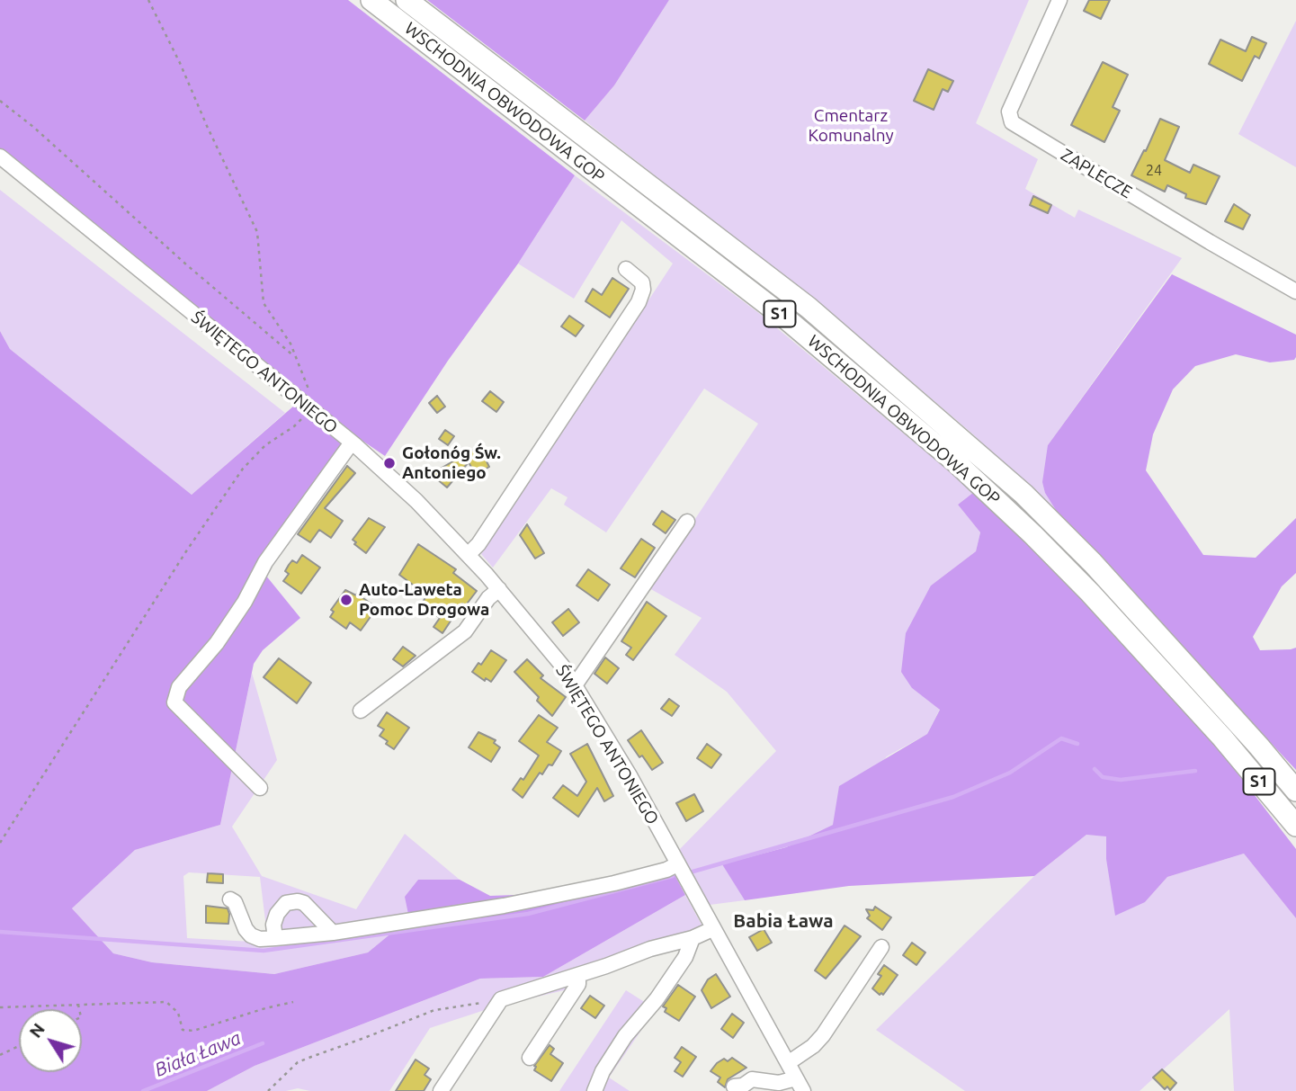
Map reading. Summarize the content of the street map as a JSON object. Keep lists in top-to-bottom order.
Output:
{
  "streets": {
    "highway": ["WSCHODNIA OBWODOWA GOP", "S1"],
    "street": ["ZAPLECZE", "ŚWIĘTEGO ANTONIEGO"]
  },
  "districts": ["Babia Ława"],
  "water": ["Biała Ława"],
  "parks": ["Cmentarz Komunalny"],
  "places": ["Gołonóg Św. Antoniego", "Auto-Laweta Pomoc Drogowa"],
  "house_numbers": ["24"],
  "north": "top left"
}
